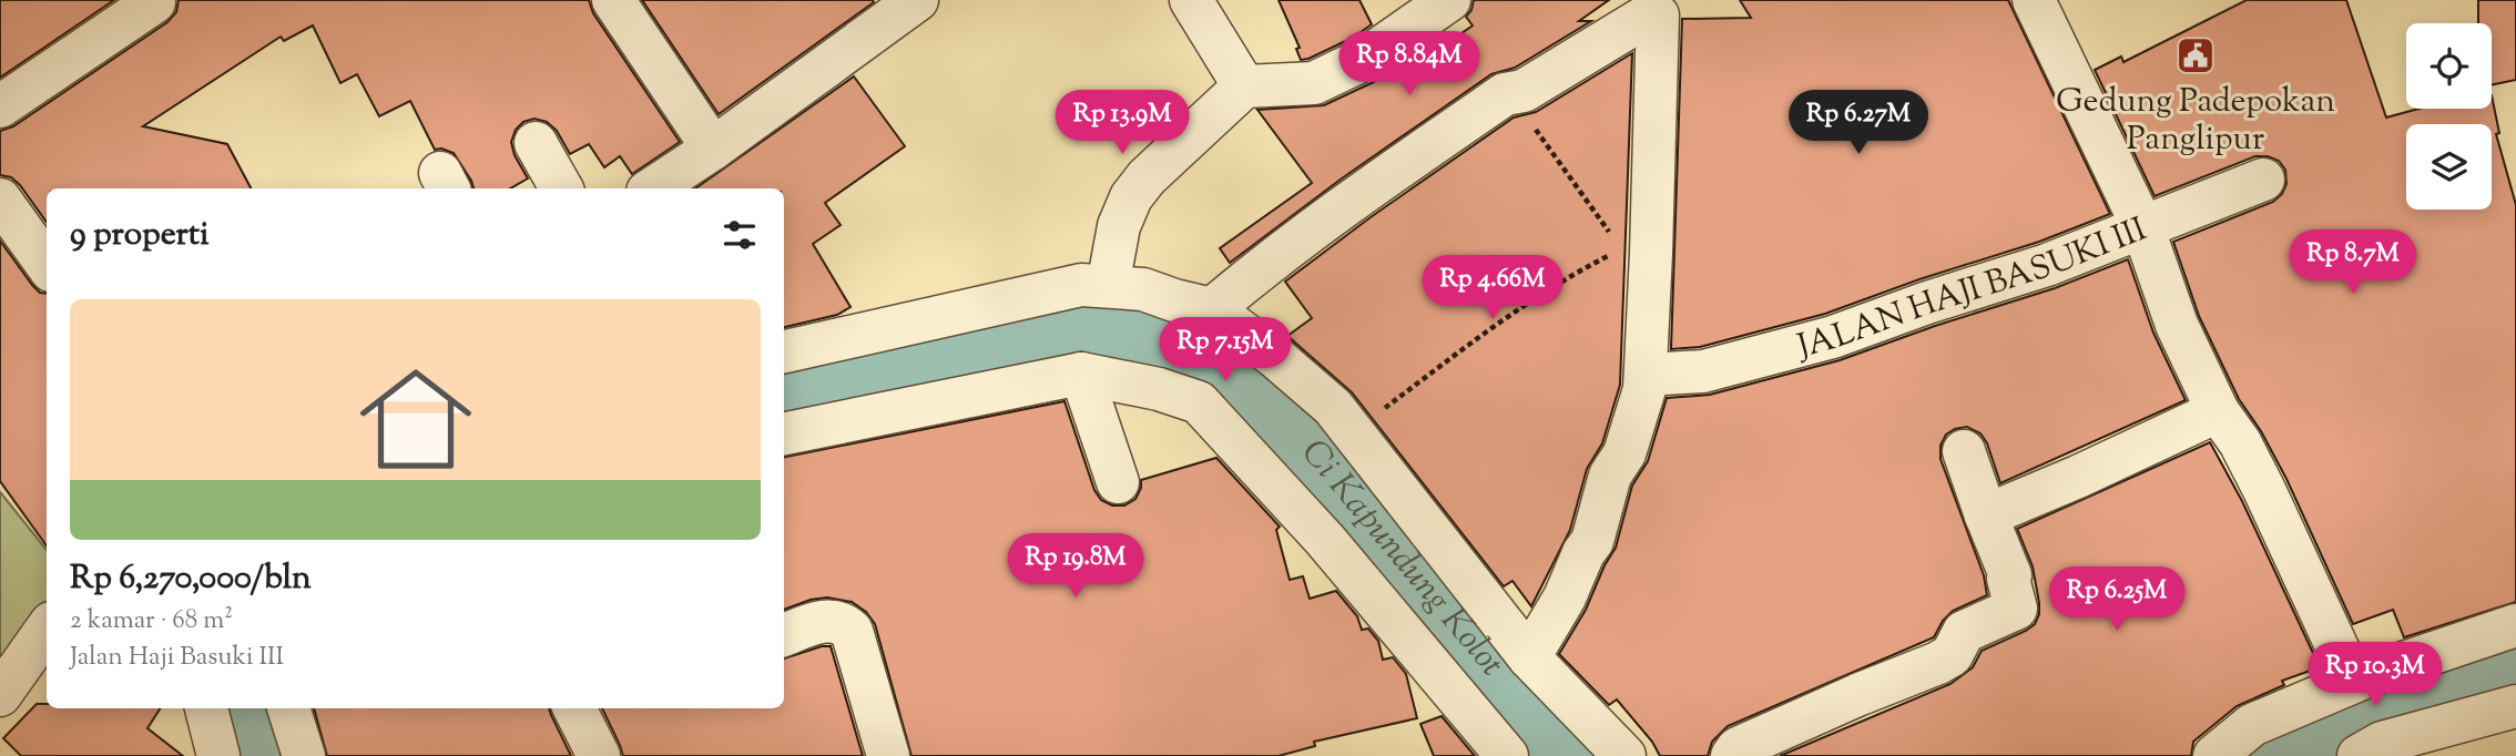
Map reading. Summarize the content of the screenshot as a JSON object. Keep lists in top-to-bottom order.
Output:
{
  "streets": {
    "street": ["JALAN HAJI BASUKI III"]
  },
  "water": ["Ci Kapundung Kolot"],
  "places": {
    "public building": ["Gedung Padepokan Panglipur"]
  },
  "page": {
    "price": [
      "Rp 8.84M",
      "Rp 13.9M",
      "Rp 6.27M",
      "Rp 8.7M",
      "Rp 4.66M",
      "Rp 7.15M",
      "Rp 19.8M",
      "Rp 6.25M",
      "Rp 10.3M"
    ],
    "heading": "9 properti",
    "list": [
      {
        "name": "Rp 6,270,000/bln",
        "note": "2 kamar · 68 m² · Jalan Haji Basuki III"
      }
    ]
  }
}
